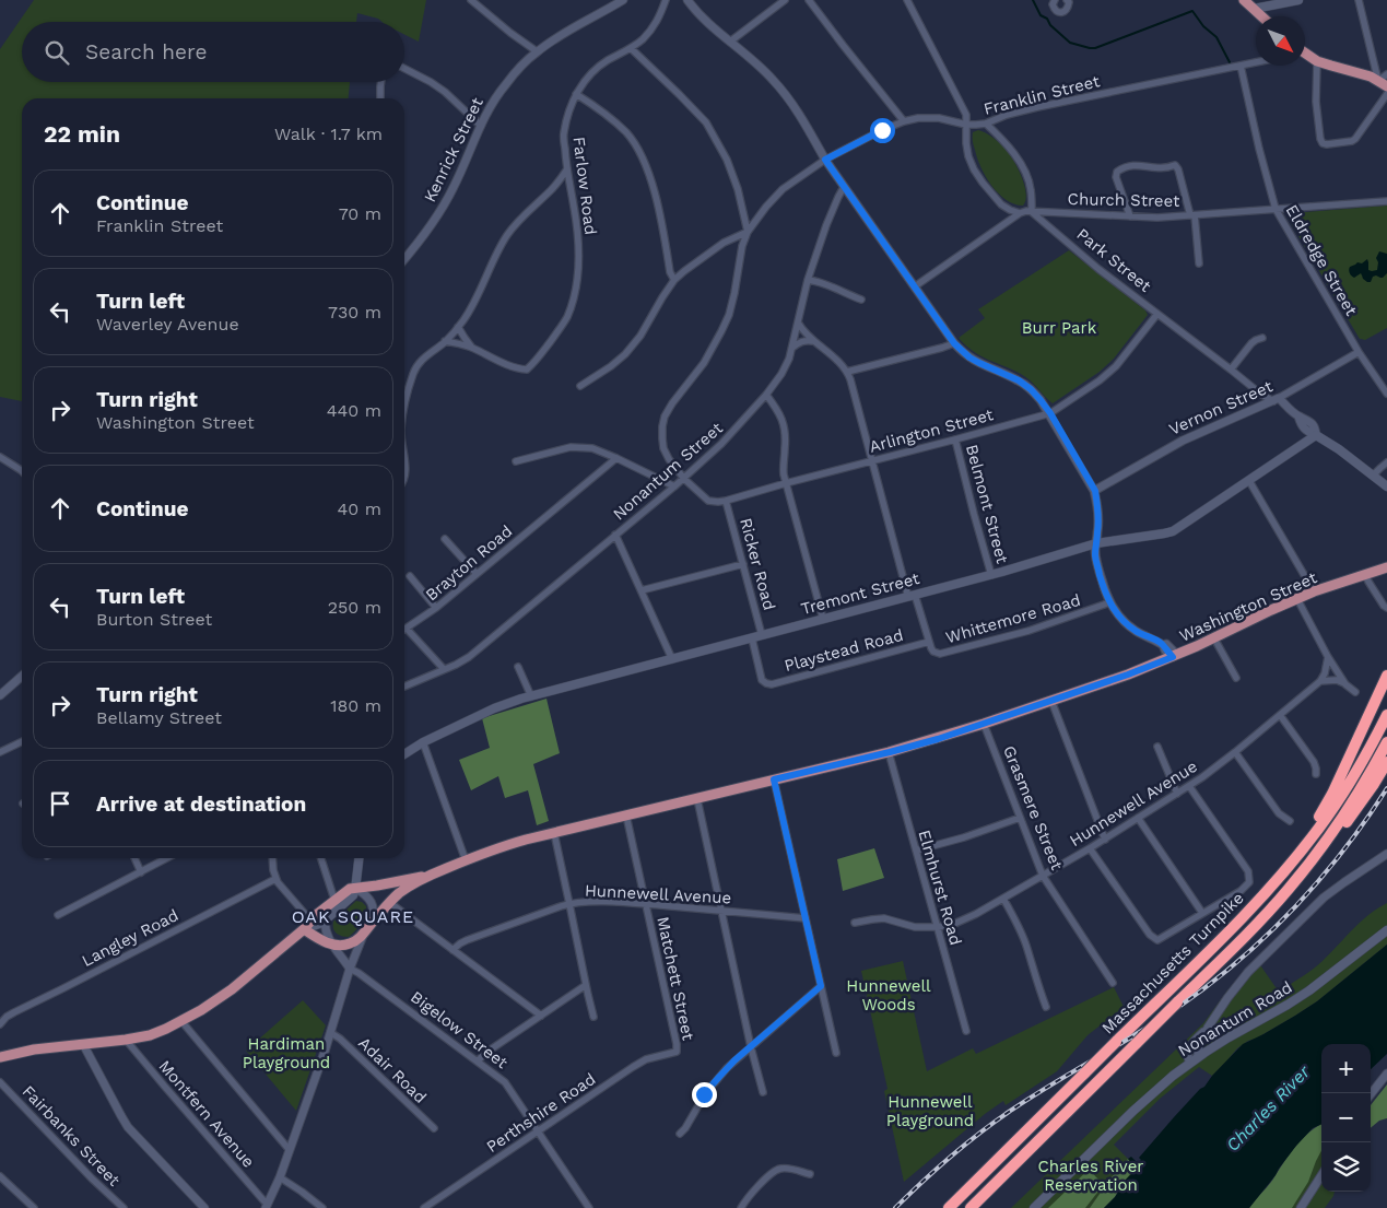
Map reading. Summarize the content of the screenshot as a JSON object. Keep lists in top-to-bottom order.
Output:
{
  "streets": {
    "highway": ["Massachusetts Turnpike"],
    "main road": [
      "Park Street",
      "Tremont Street",
      "Washington Street",
      "Nonantum Road"
    ],
    "street": [
      "Franklin Street",
      "Kenrick Street",
      "Farlow Road",
      "Church Street",
      "Eldredge Street",
      "Vernon Street",
      "Arlington Street",
      "Nonantum Street",
      "Belmont Street",
      "Brayton Road",
      "Ricker Road",
      "Whittemore Road",
      "Playstead Road",
      "Hunnewell Avenue",
      "Grasmere Street",
      "Elmhurst Road",
      "Langley Road",
      "Matchett Street",
      "Bigelow Street",
      "Adair Road",
      "Perthshire Road",
      "Montfern Avenue",
      "Fairbanks Street"
    ]
  },
  "crossings": [
    ["Franklin Street", "Eldredge Street"],
    ["Church Street", "Park Street"],
    ["Church Street", "Eldredge Street"],
    ["Park Street", "Vernon Street"],
    ["Park Street", "Arlington Street"],
    ["Park Street", "Tremont Street"],
    ["Eldredge Street", "Vernon Street"],
    ["Arlington Street", "Belmont Street"],
    ["Arlington Street", "Ricker Road"],
    ["Arlington Street", "Playstead Road"],
    ["Belmont Street", "Tremont Street"],
    ["Ricker Road", "Tremont Street"],
    ["Tremont Street", "Playstead Road"],
    ["Washington Street", "Grasmere Street"],
    ["Washington Street", "Elmhurst Road"],
    ["Washington Street", "Matchett Street"],
    ["Whittemore Road", "Playstead Road"],
    ["Hunnewell Avenue", "Grasmere Street"],
    ["Hunnewell Avenue", "Elmhurst Road"],
    ["Hunnewell Avenue", "Matchett Street"],
    ["Matchett Street", "Perthshire Road"],
    ["Bigelow Street", "Perthshire Road"]
  ],
  "districts": ["OAK SQUARE"],
  "water": ["Charles River"],
  "parks": [
    "Burr Park",
    "Hunnewell Woods",
    "Hardiman Playground",
    "Hunnewell Playground",
    "Charles River Reservation"
  ],
  "north": "bottom right",
  "page": {
    "search": "Search here",
    "heading": ["22 min", "Walk · 1.7 km"],
    "list": [
      ["Continue", "Franklin Street", "70 m"],
      ["Turn left", "Waverley Avenue", "730 m"],
      ["Turn right", "Washington Street", "440 m"],
      ["Continue", "40 m"],
      ["Turn left", "Burton Street", "250 m"],
      ["Turn right", "Bellamy Street", "180 m"],
      "Arrive at destination"
    ],
    "map_buttons": ["+", "−"]
  }
}
